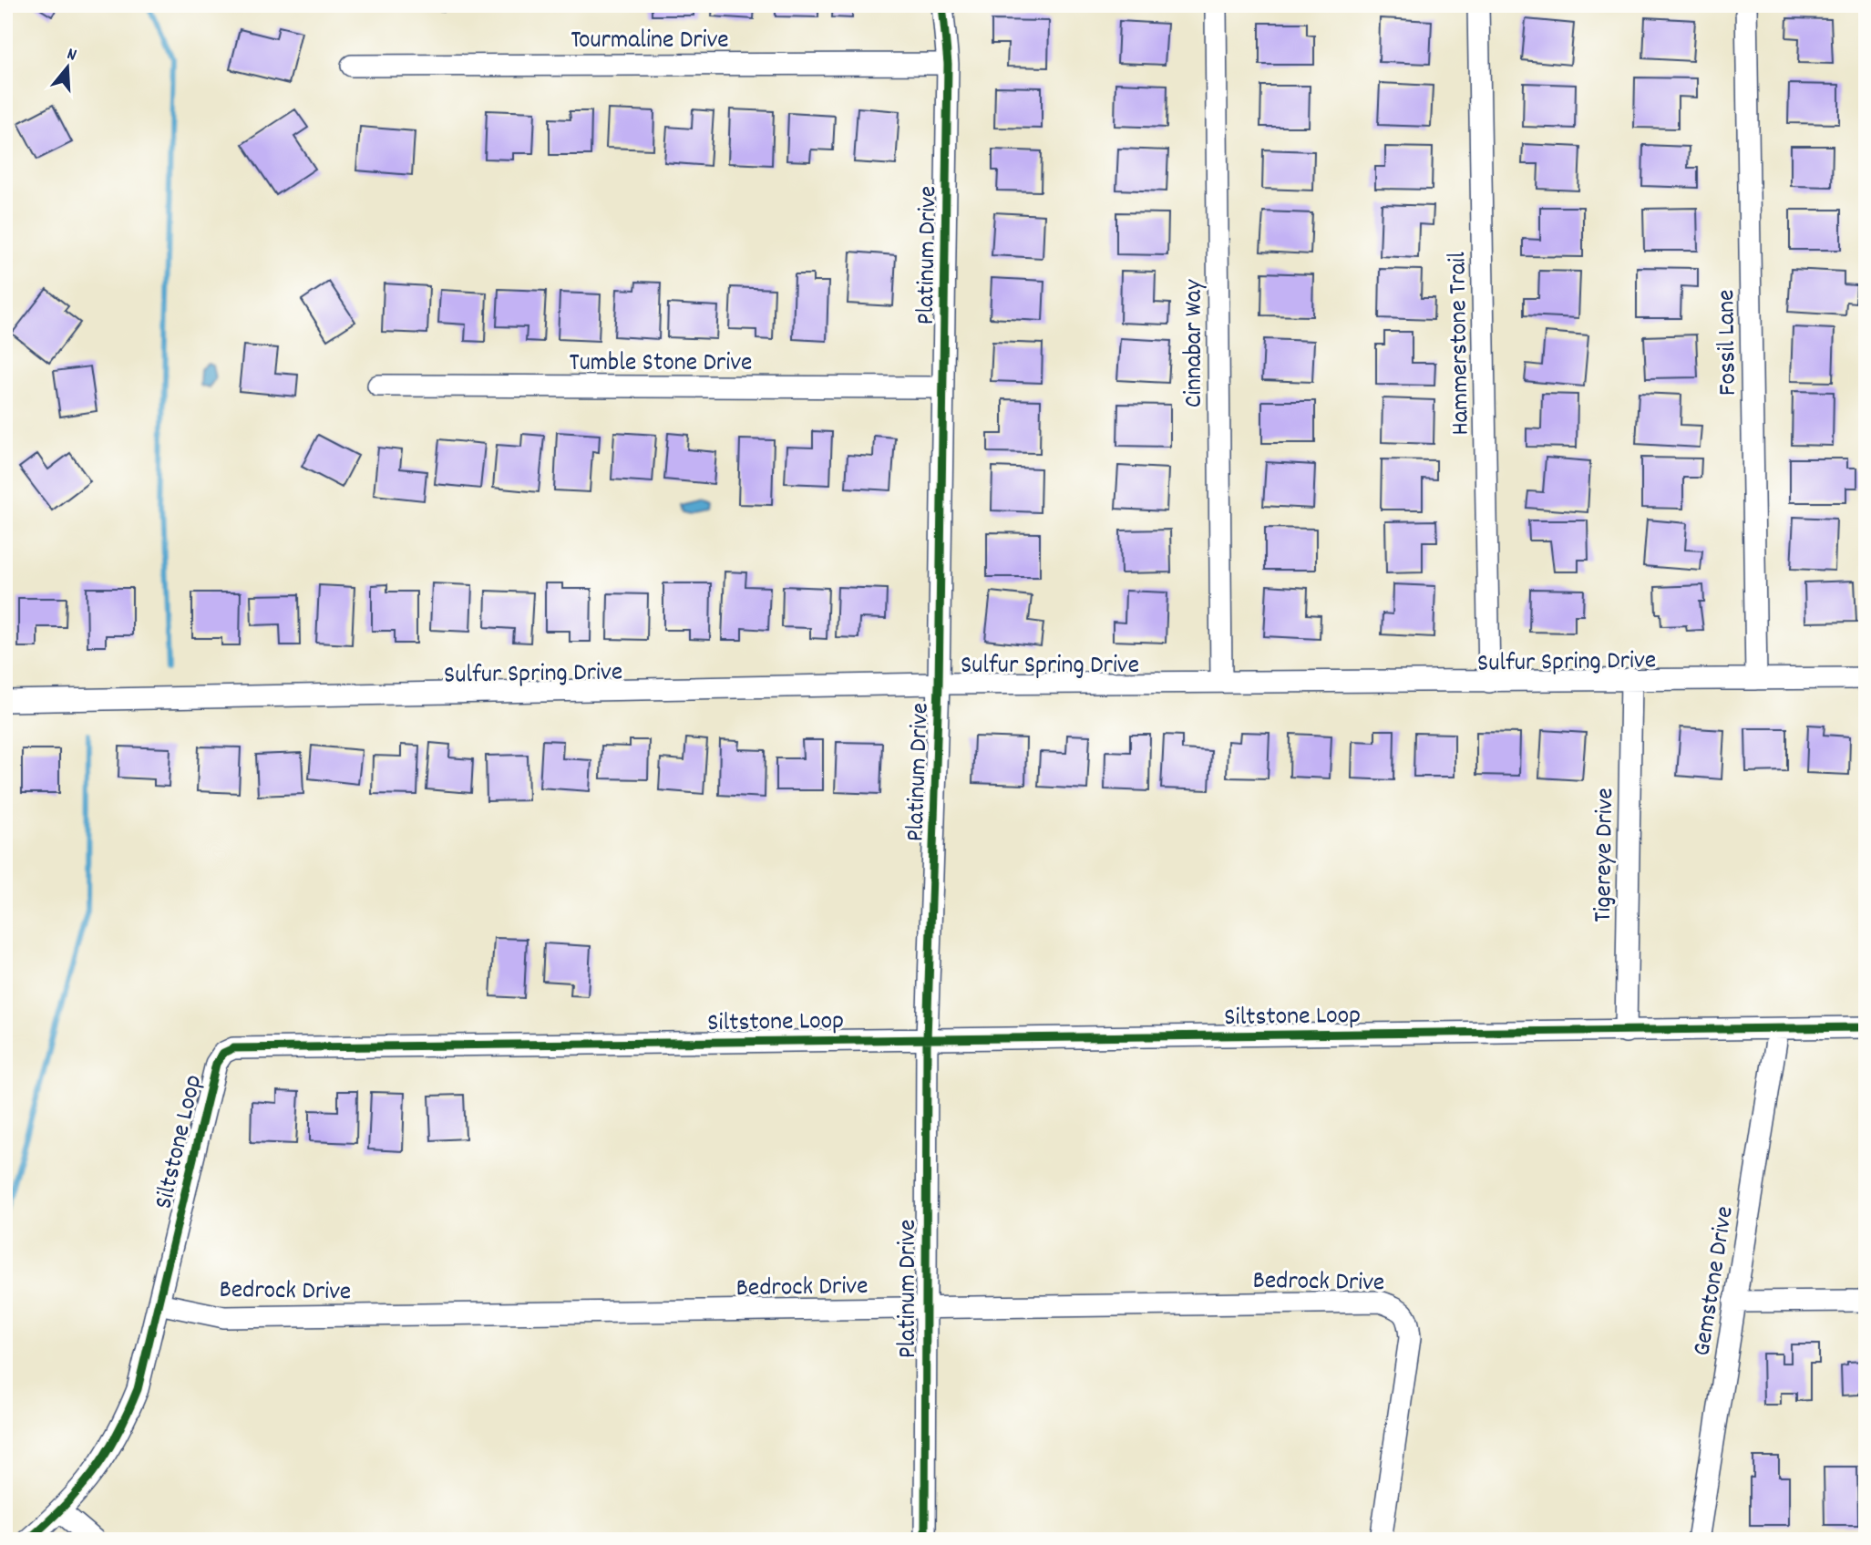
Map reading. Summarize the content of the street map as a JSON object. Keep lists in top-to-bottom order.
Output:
{
  "streets": {
    "street": [
      "Tourmaline Drive",
      "Platinum Drive",
      "Fossil Lane",
      "Cinnabar Way",
      "Hammerstone Trail",
      "Tumble Stone Drive",
      "Sulfur Spring Drive",
      "Tigereye Drive",
      "Siltstone Loop",
      "Bedrock Drive",
      "Gemstone Drive"
    ]
  },
  "crossings": [
    ["Tourmaline Drive", "Platinum Drive"],
    ["Platinum Drive", "Tumble Stone Drive"],
    ["Platinum Drive", "Sulfur Spring Drive"],
    ["Platinum Drive", "Siltstone Loop"],
    ["Platinum Drive", "Bedrock Drive"],
    ["Fossil Lane", "Sulfur Spring Drive"],
    ["Cinnabar Way", "Sulfur Spring Drive"],
    ["Hammerstone Trail", "Sulfur Spring Drive"],
    ["Sulfur Spring Drive", "Tigereye Drive"],
    ["Tigereye Drive", "Siltstone Loop"],
    ["Siltstone Loop", "Bedrock Drive"],
    ["Siltstone Loop", "Gemstone Drive"]
  ],
  "north": "top"
}
